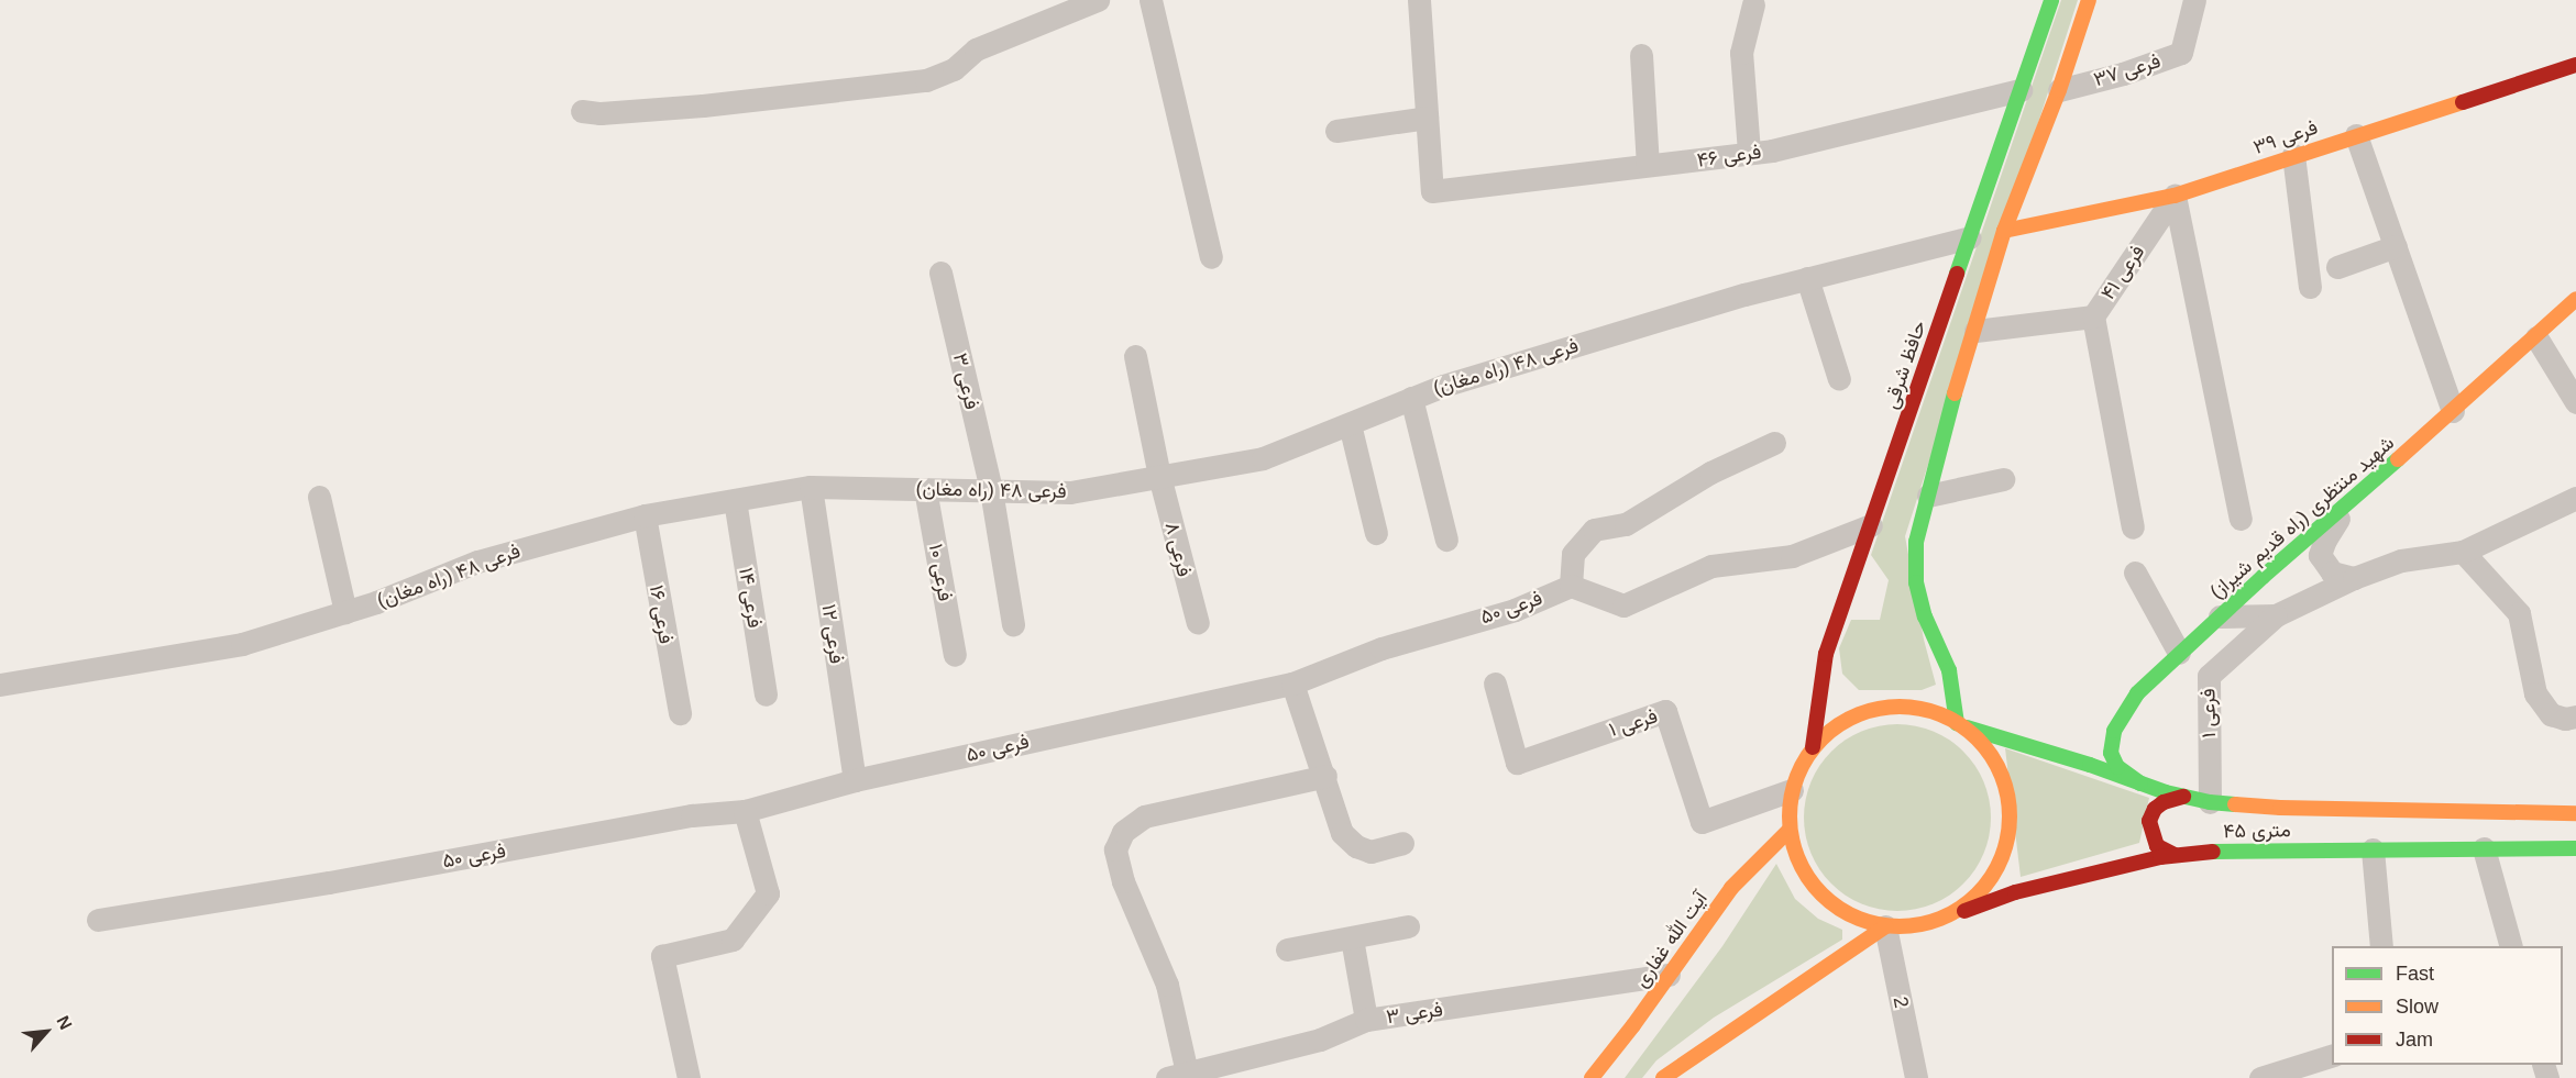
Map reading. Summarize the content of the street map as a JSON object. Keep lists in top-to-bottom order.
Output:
{
  "streets": {
    "main road": [
      "فرعی ۳۹",
      "حافظ شرقی",
      "شهید منتظری (راه قدیم شیراز)",
      "۴۵ متری",
      "آیت الله غفاری"
    ],
    "street": [
      "فرعی ۳۷",
      "فرعی ۴۶",
      "فرعی ۴۱",
      "فرعی ۴۸ (راه مغان)",
      "فرعی ۳",
      "فرعی ۸",
      "فرعی ۱۰",
      "فرعی ۱۴",
      "فرعی ۵۰",
      "فرعی ۱۶",
      "فرعی ۱۲",
      "فرعی ۱",
      "2"
    ]
  },
  "crossings": [
    ["فرعی ۳۹", "فرعی ۴۱"],
    ["فرعی ۴۶", "حافظ شرقی"],
    ["حافظ شرقی", "فرعی ۴۸ (راه مغان)"],
    ["حافظ شرقی", "فرعی ۱"],
    ["حافظ شرقی", "۴۵ متری"],
    ["حافظ شرقی", "آیت الله غفاری"],
    ["حافظ شرقی", "2"],
    ["فرعی ۴۸ (راه مغان)", "فرعی ۳"],
    ["فرعی ۴۸ (راه مغان)", "فرعی ۸"],
    ["فرعی ۴۸ (راه مغان)", "فرعی ۱۰"],
    ["فرعی ۴۸ (راه مغان)", "فرعی ۱۴"],
    ["فرعی ۴۸ (راه مغان)", "فرعی ۱۶"],
    ["فرعی ۴۸ (راه مغان)", "فرعی ۱۲"],
    ["فرعی ۳", "آیت الله غفاری"],
    ["شهید منتظری (راه قدیم شیراز)", "۴۵ متری"],
    ["فرعی ۵۰", "فرعی ۱۲"],
    ["فرعی ۱", "۴۵ متری"],
    ["فرعی ۱", "آیت الله غفاری"],
    ["فرعی ۱", "2"],
    ["۴۵ متری", "آیت الله غفاری"],
    ["۴۵ متری", "2"],
    ["آیت الله غفاری", "2"]
  ],
  "legend": ["Fast", "Slow", "Jam"],
  "north": "top right"
}
